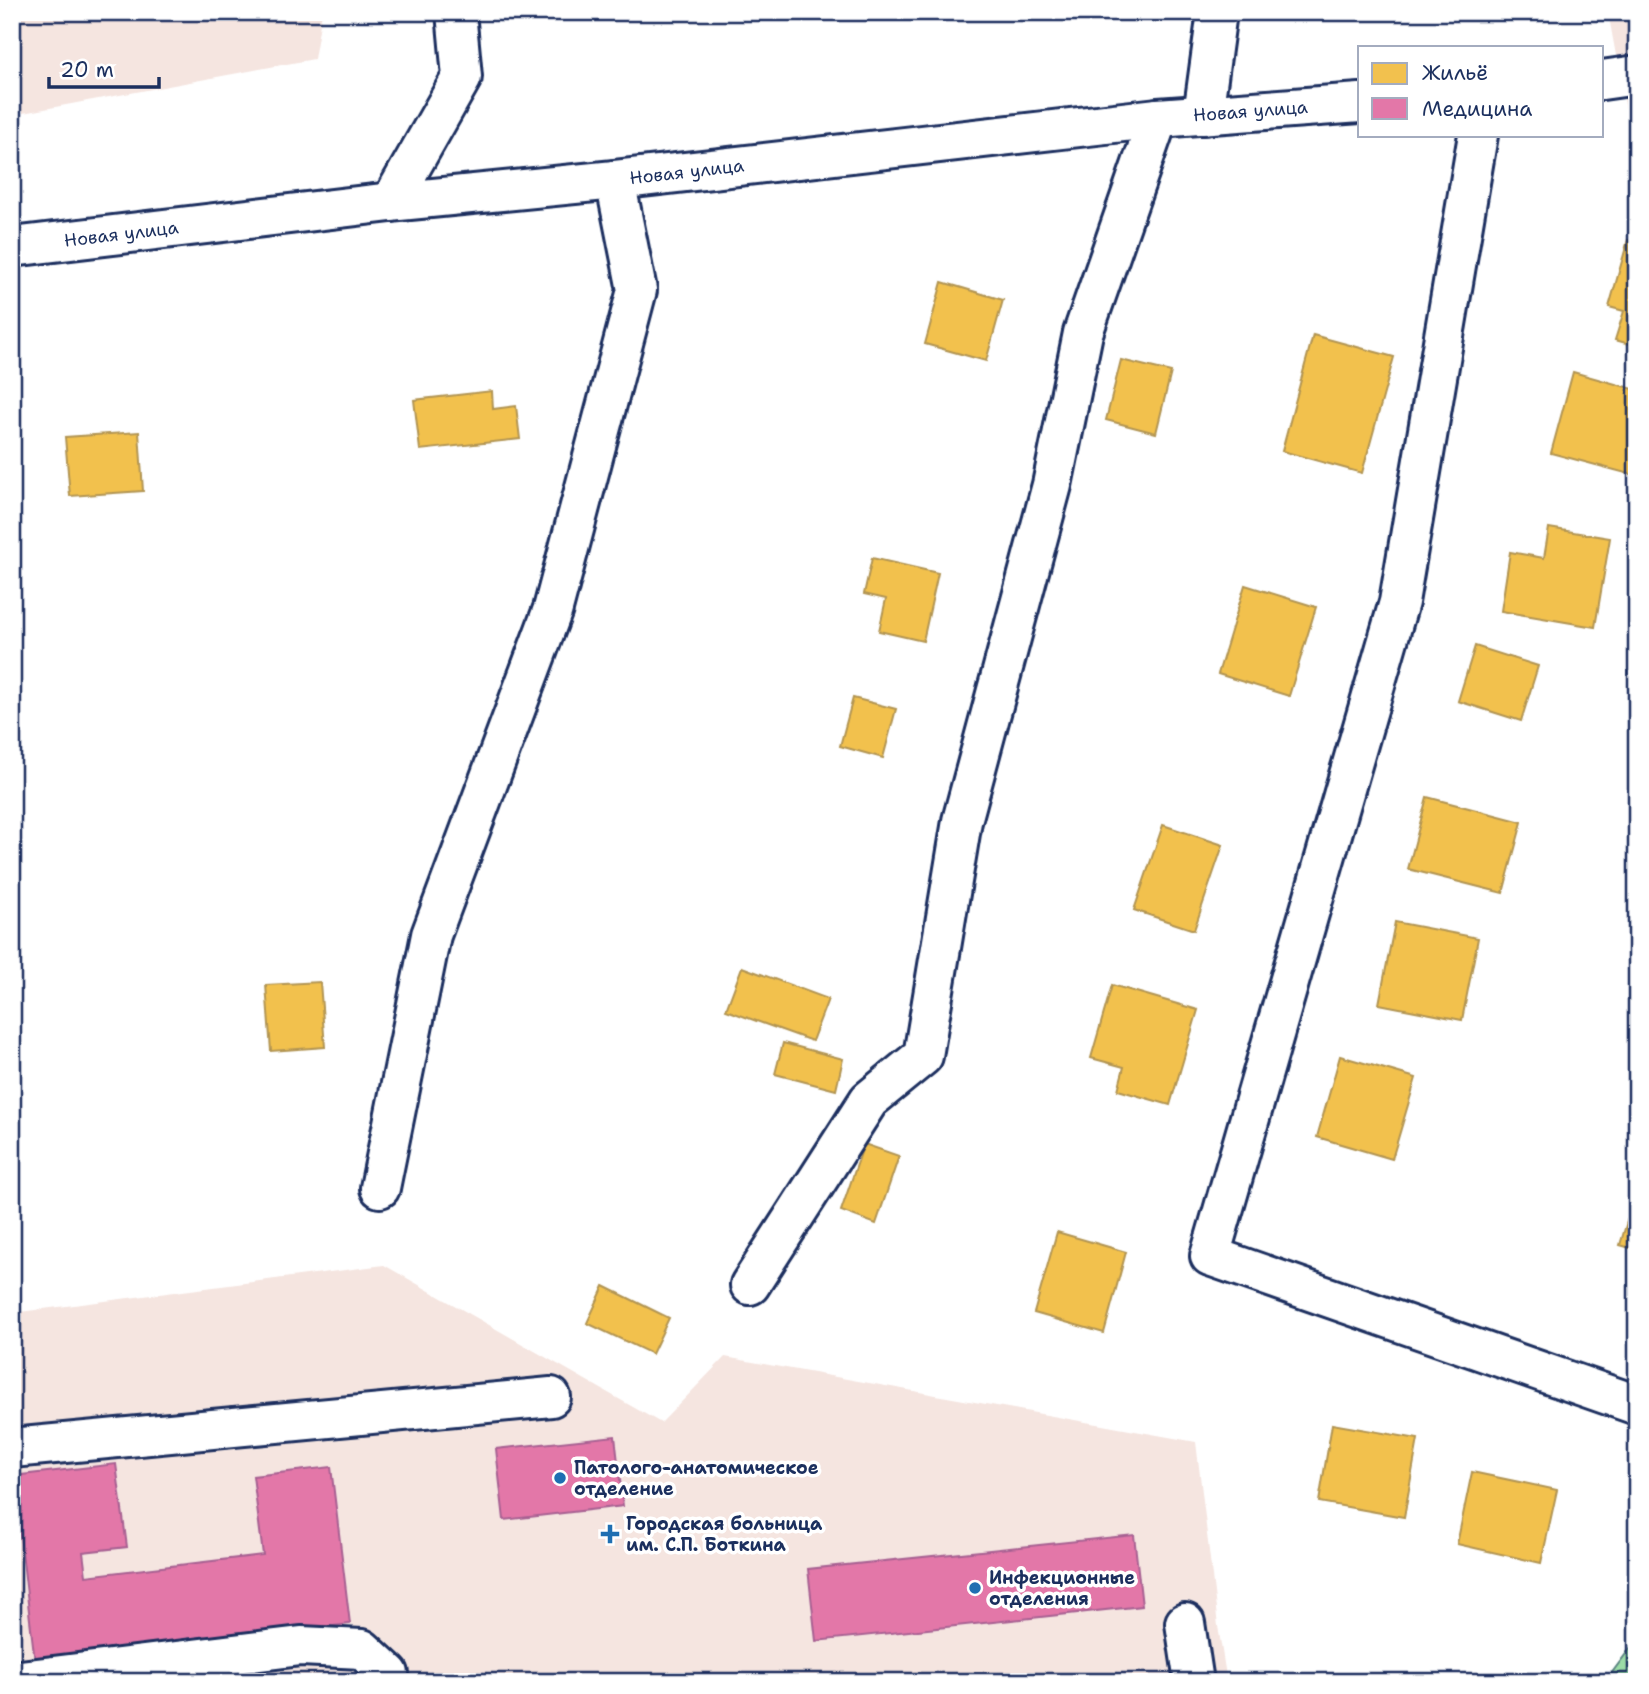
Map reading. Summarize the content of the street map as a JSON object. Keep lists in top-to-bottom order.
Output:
{
  "streets": {
    "street": ["Новая улица"]
  },
  "places": {
    "other": ["Патолого-анатомическое отделение", "Инфекционные отделения"],
    "health": ["Городская больница им. С.П. Боткина"]
  },
  "legend": ["Жильё", "Медицина"],
  "scale_bar": "20 m"
}
